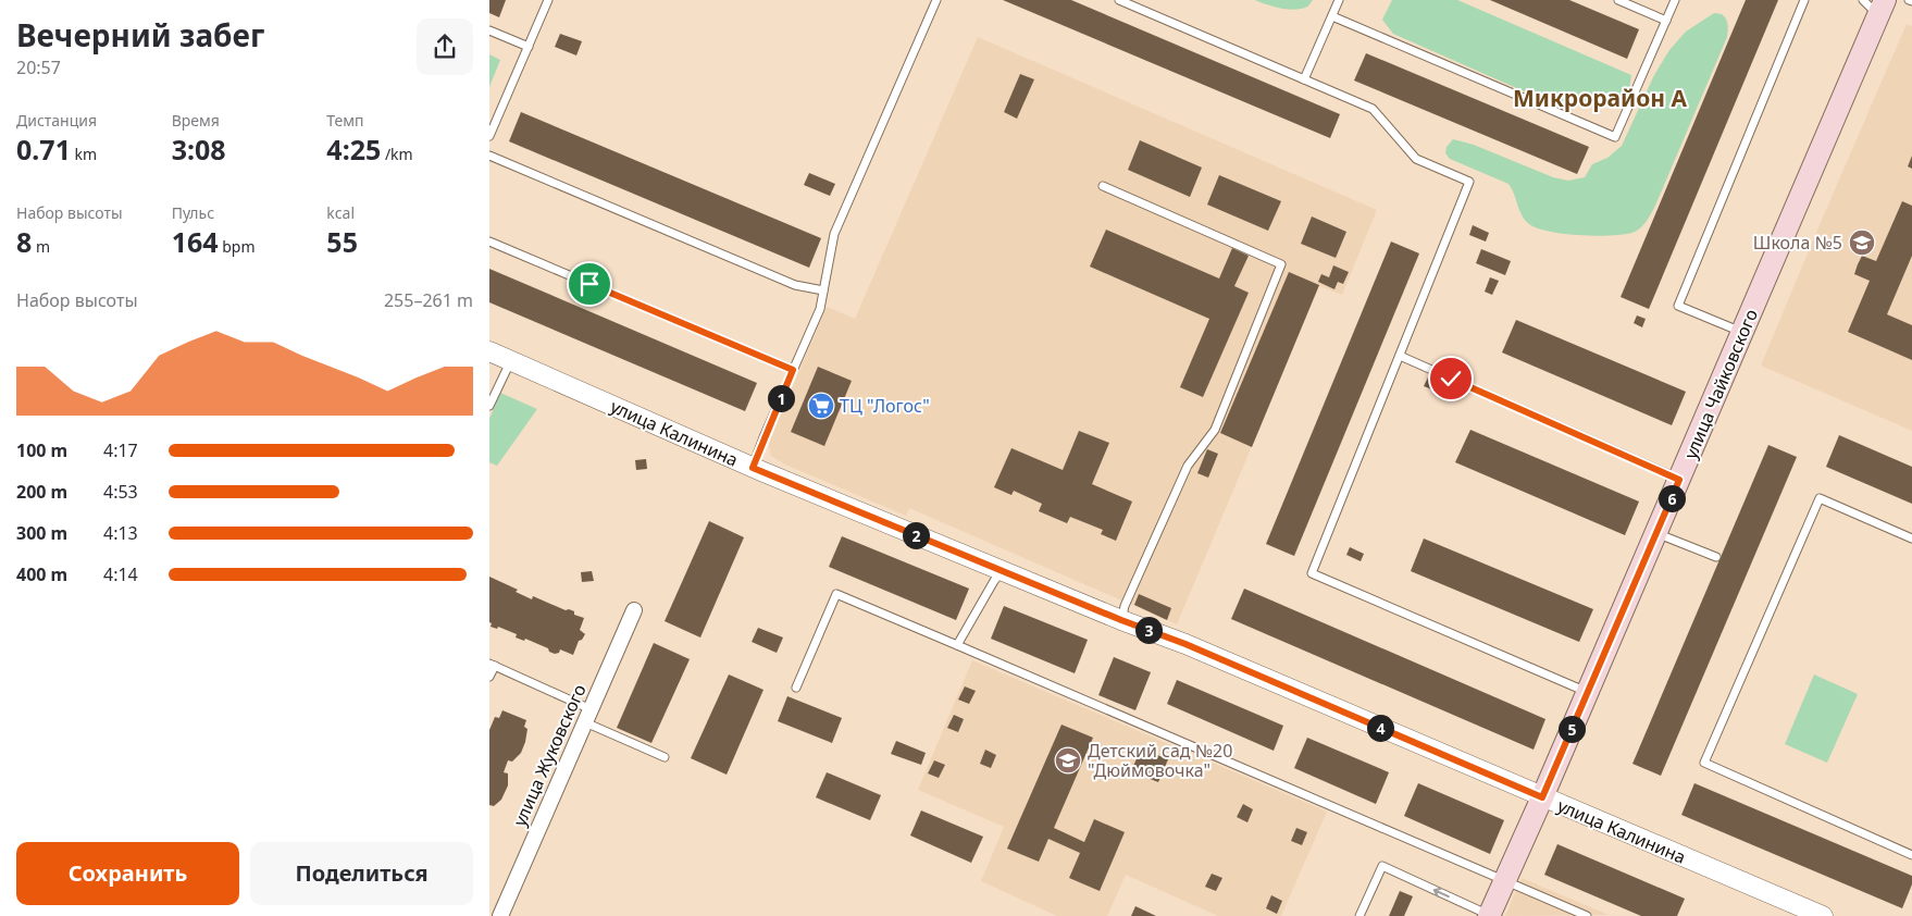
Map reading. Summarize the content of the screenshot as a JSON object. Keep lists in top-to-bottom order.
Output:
{
  "streets": {
    "main road": ["улица Чайковского"],
    "street": ["улица Калинина", "улица Жуковского"]
  },
  "crossings": [
    ["улица Чайковского", "улица Калинина"]
  ],
  "districts": ["Микрорайон А"],
  "places": {
    "school or university": ["Школа №5", "Детский сад №20 \"Дюймовочка\""],
    "supermarket": ["ТЦ \"Логос\""]
  },
  "page": {
    "heading": ["Вечерний забег", "20:57"],
    "stats": [
      ["Дистанция", "0.71 km"],
      ["Время", "3:08"],
      ["Темп", "4:25 /km"],
      ["Набор высоты", "8 m"],
      ["Пульс", "164 bpm"],
      ["kcal", "55"]
    ],
    "chart": ["Набор высоты", "255–261 m"],
    "pins": [
      "1",
      "6",
      "2",
      "3",
      "4",
      "5"
    ],
    "list": [
      {
        "name": "100 m",
        "note": "4:17"
      },
      {
        "name": "200 m",
        "note": "4:53"
      },
      {
        "name": "300 m",
        "note": "4:13"
      },
      {
        "name": "400 m",
        "note": "4:14"
      }
    ],
    "buttons": ["Сохранить", "Поделиться"]
  }
}
